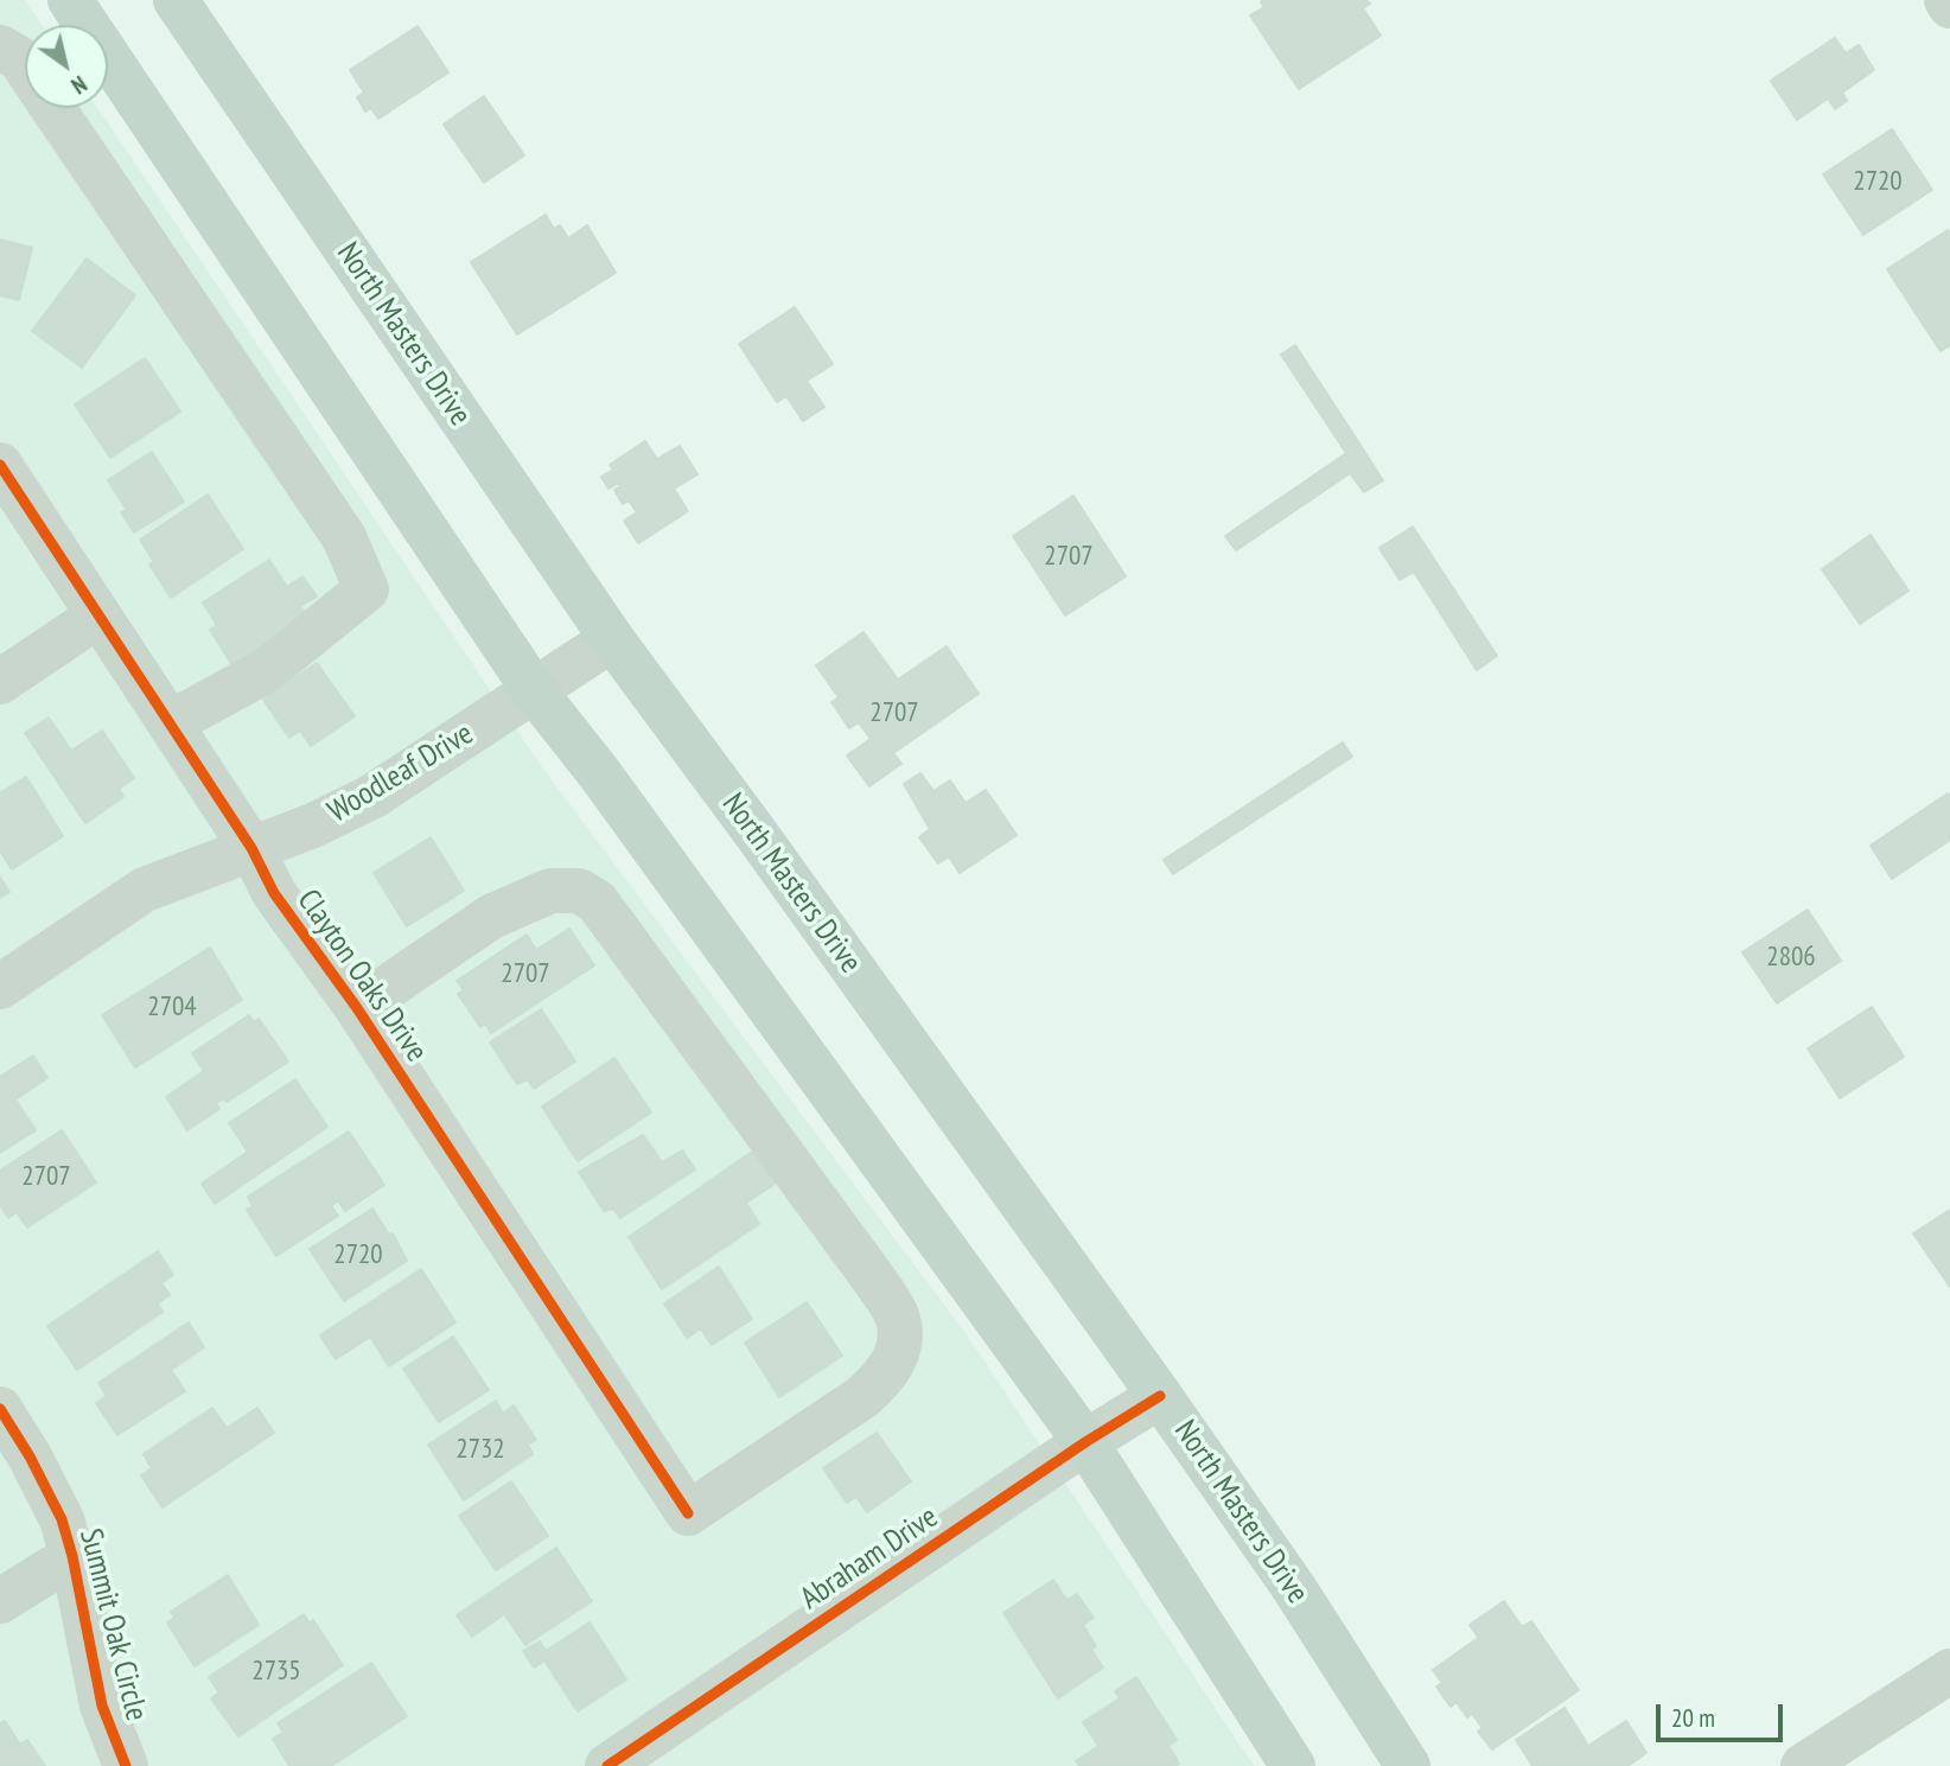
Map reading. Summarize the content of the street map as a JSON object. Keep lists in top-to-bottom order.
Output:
{
  "streets": {
    "main road": ["North Masters Drive"],
    "street": [
      "Woodleaf Drive",
      "Clayton Oaks Drive",
      "Abraham Drive",
      "Summit Oak Circle"
    ]
  },
  "crossings": [
    ["North Masters Drive", "Woodleaf Drive"],
    ["North Masters Drive", "Abraham Drive"],
    ["Woodleaf Drive", "Clayton Oaks Drive"]
  ],
  "house_numbers": [
    "2720",
    "2707",
    "2707",
    "2806",
    "2707",
    "2704",
    "2707",
    "2720",
    "2732",
    "2735"
  ],
  "scale_bar": "20 m",
  "north": "bottom right"
}
